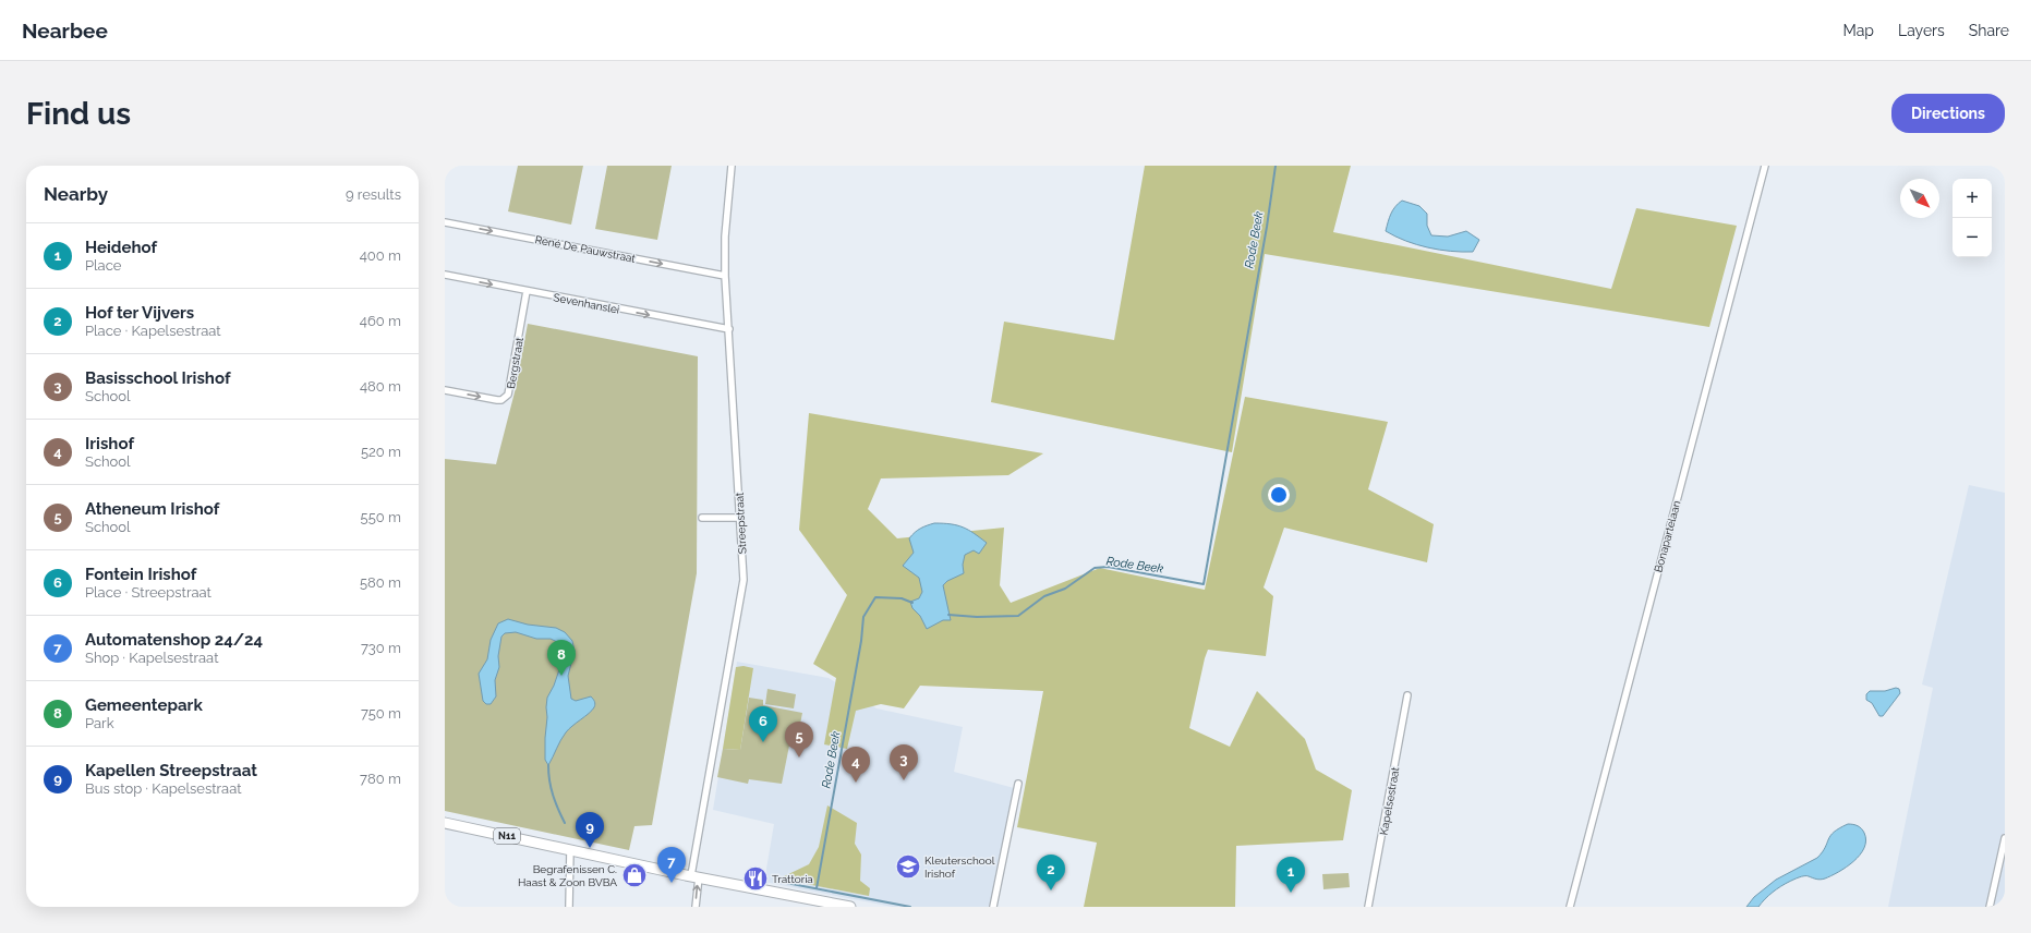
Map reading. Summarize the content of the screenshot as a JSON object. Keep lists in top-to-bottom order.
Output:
{
  "streets": {
    "main road": ["N11"],
    "street": [
      "René De Pauwstraat",
      "Sevenhanslei",
      "Bergstraat",
      "Streepstraat",
      "Bonapartelaan",
      "Kapelsestraat"
    ]
  },
  "crossings": [
    ["René De Pauwstraat", "Streepstraat"],
    ["Sevenhanslei", "Bergstraat"],
    ["Sevenhanslei", "Streepstraat"],
    ["Streepstraat", "N11"]
  ],
  "one_way": ["René De Pauwstraat", "Sevenhanslei"],
  "water": ["Rode Beek"],
  "places": {
    "school or university": ["Kleuterschool Irishof"],
    "shop": ["Begrafenissen C. Haast & Zoon BVBA"],
    "restaurant": ["Trattoria"]
  },
  "north": "bottom right",
  "page": {
    "header": "Nearbee",
    "nav": ["Map", "Layers", "Share"],
    "buttons": "Directions",
    "title": "Find us",
    "heading": ["Nearby", "9 results"],
    "map_buttons": ["+", "−"],
    "list": [
      {
        "mark": "1",
        "name": "Heidehof",
        "note": "Place",
        "value": "400 m"
      },
      {
        "mark": "2",
        "name": "Hof ter Vijvers",
        "note": "Place · Kapelsestraat",
        "value": "460 m"
      },
      {
        "mark": "3",
        "name": "Basisschool Irishof",
        "note": "School",
        "value": "480 m"
      },
      {
        "mark": "4",
        "name": "Irishof",
        "note": "School",
        "value": "520 m"
      },
      {
        "mark": "5",
        "name": "Atheneum Irishof",
        "note": "School",
        "value": "550 m"
      },
      {
        "mark": "6",
        "name": "Fontein Irishof",
        "note": "Place · Streepstraat",
        "value": "580 m"
      },
      {
        "mark": "7",
        "name": "Automatenshop 24/24",
        "note": "Shop · Kapelsestraat",
        "value": "730 m"
      },
      {
        "mark": "8",
        "name": "Gemeentepark",
        "note": "Park",
        "value": "750 m"
      },
      {
        "mark": "9",
        "name": "Kapellen Streepstraat",
        "note": "Bus stop · Kapelsestraat",
        "value": "780 m"
      }
    ],
    "pins": [
      "8",
      "6",
      "5",
      "3",
      "4",
      "9",
      "7",
      "2",
      "1"
    ]
  }
}
